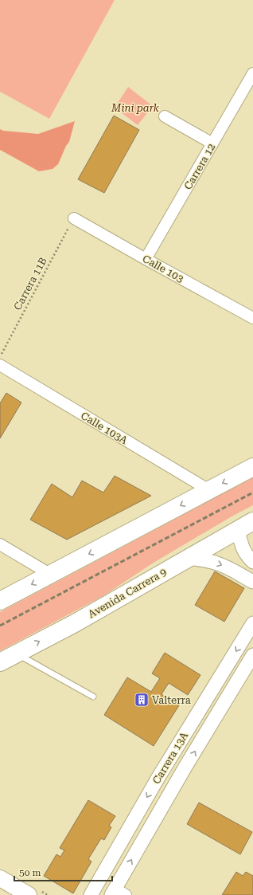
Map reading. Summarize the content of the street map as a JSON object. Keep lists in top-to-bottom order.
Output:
{
  "streets": {
    "main road": ["Avenida Carrera 9"],
    "street": [
      "Carrera 12",
      "Calle 103",
      "Calle 103A",
      "Carrera 13A"
    ],
    "path": ["Carrera 11B"]
  },
  "crossings": [
    ["Carrera 12", "Calle 103"],
    ["Calle 103", "Carrera 11B"]
  ],
  "parks": ["Mini park"],
  "places": {
    "building": ["Valterra"]
  },
  "scale_bar": "50 m"
}
